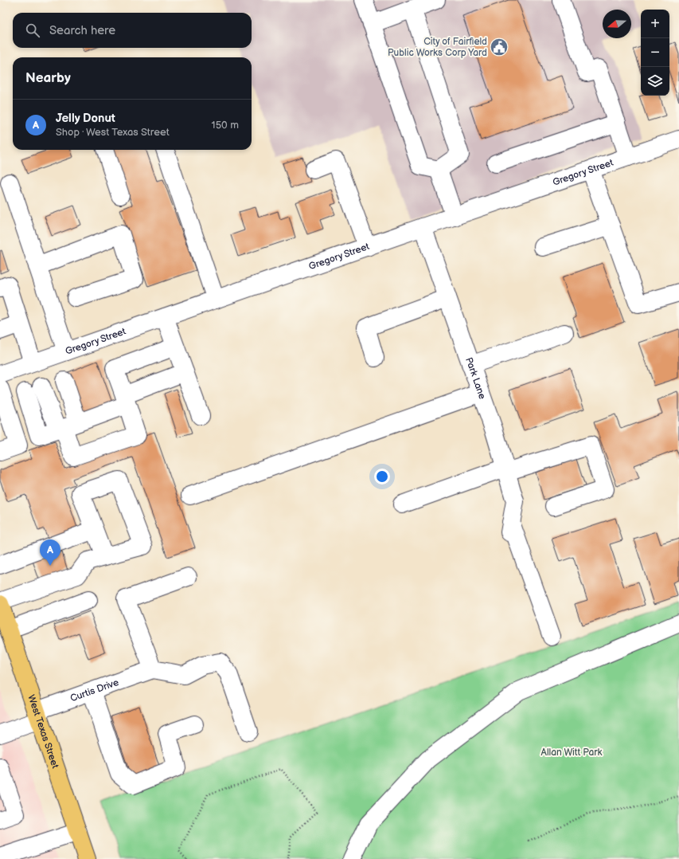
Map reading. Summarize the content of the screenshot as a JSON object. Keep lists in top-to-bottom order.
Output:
{
  "streets": {
    "main road": ["West Texas Street"],
    "street": ["Gregory Street", "Park Lane", "Curtis Drive"]
  },
  "crossings": [
    ["Gregory Street", "Park Lane"],
    ["Curtis Drive", "West Texas Street"]
  ],
  "parks": ["Allan Witt Park"],
  "places": {
    "public building": ["City of Fairfield Public Works Corp Yard"]
  },
  "north": "left",
  "page": {
    "map_buttons": ["+", "−"],
    "search": "Search here",
    "heading": "Nearby",
    "list": [
      {
        "mark": "A",
        "name": "Jelly Donut",
        "note": "Shop · West Texas Street",
        "value": "150 m"
      }
    ],
    "pins": "A"
  }
}
